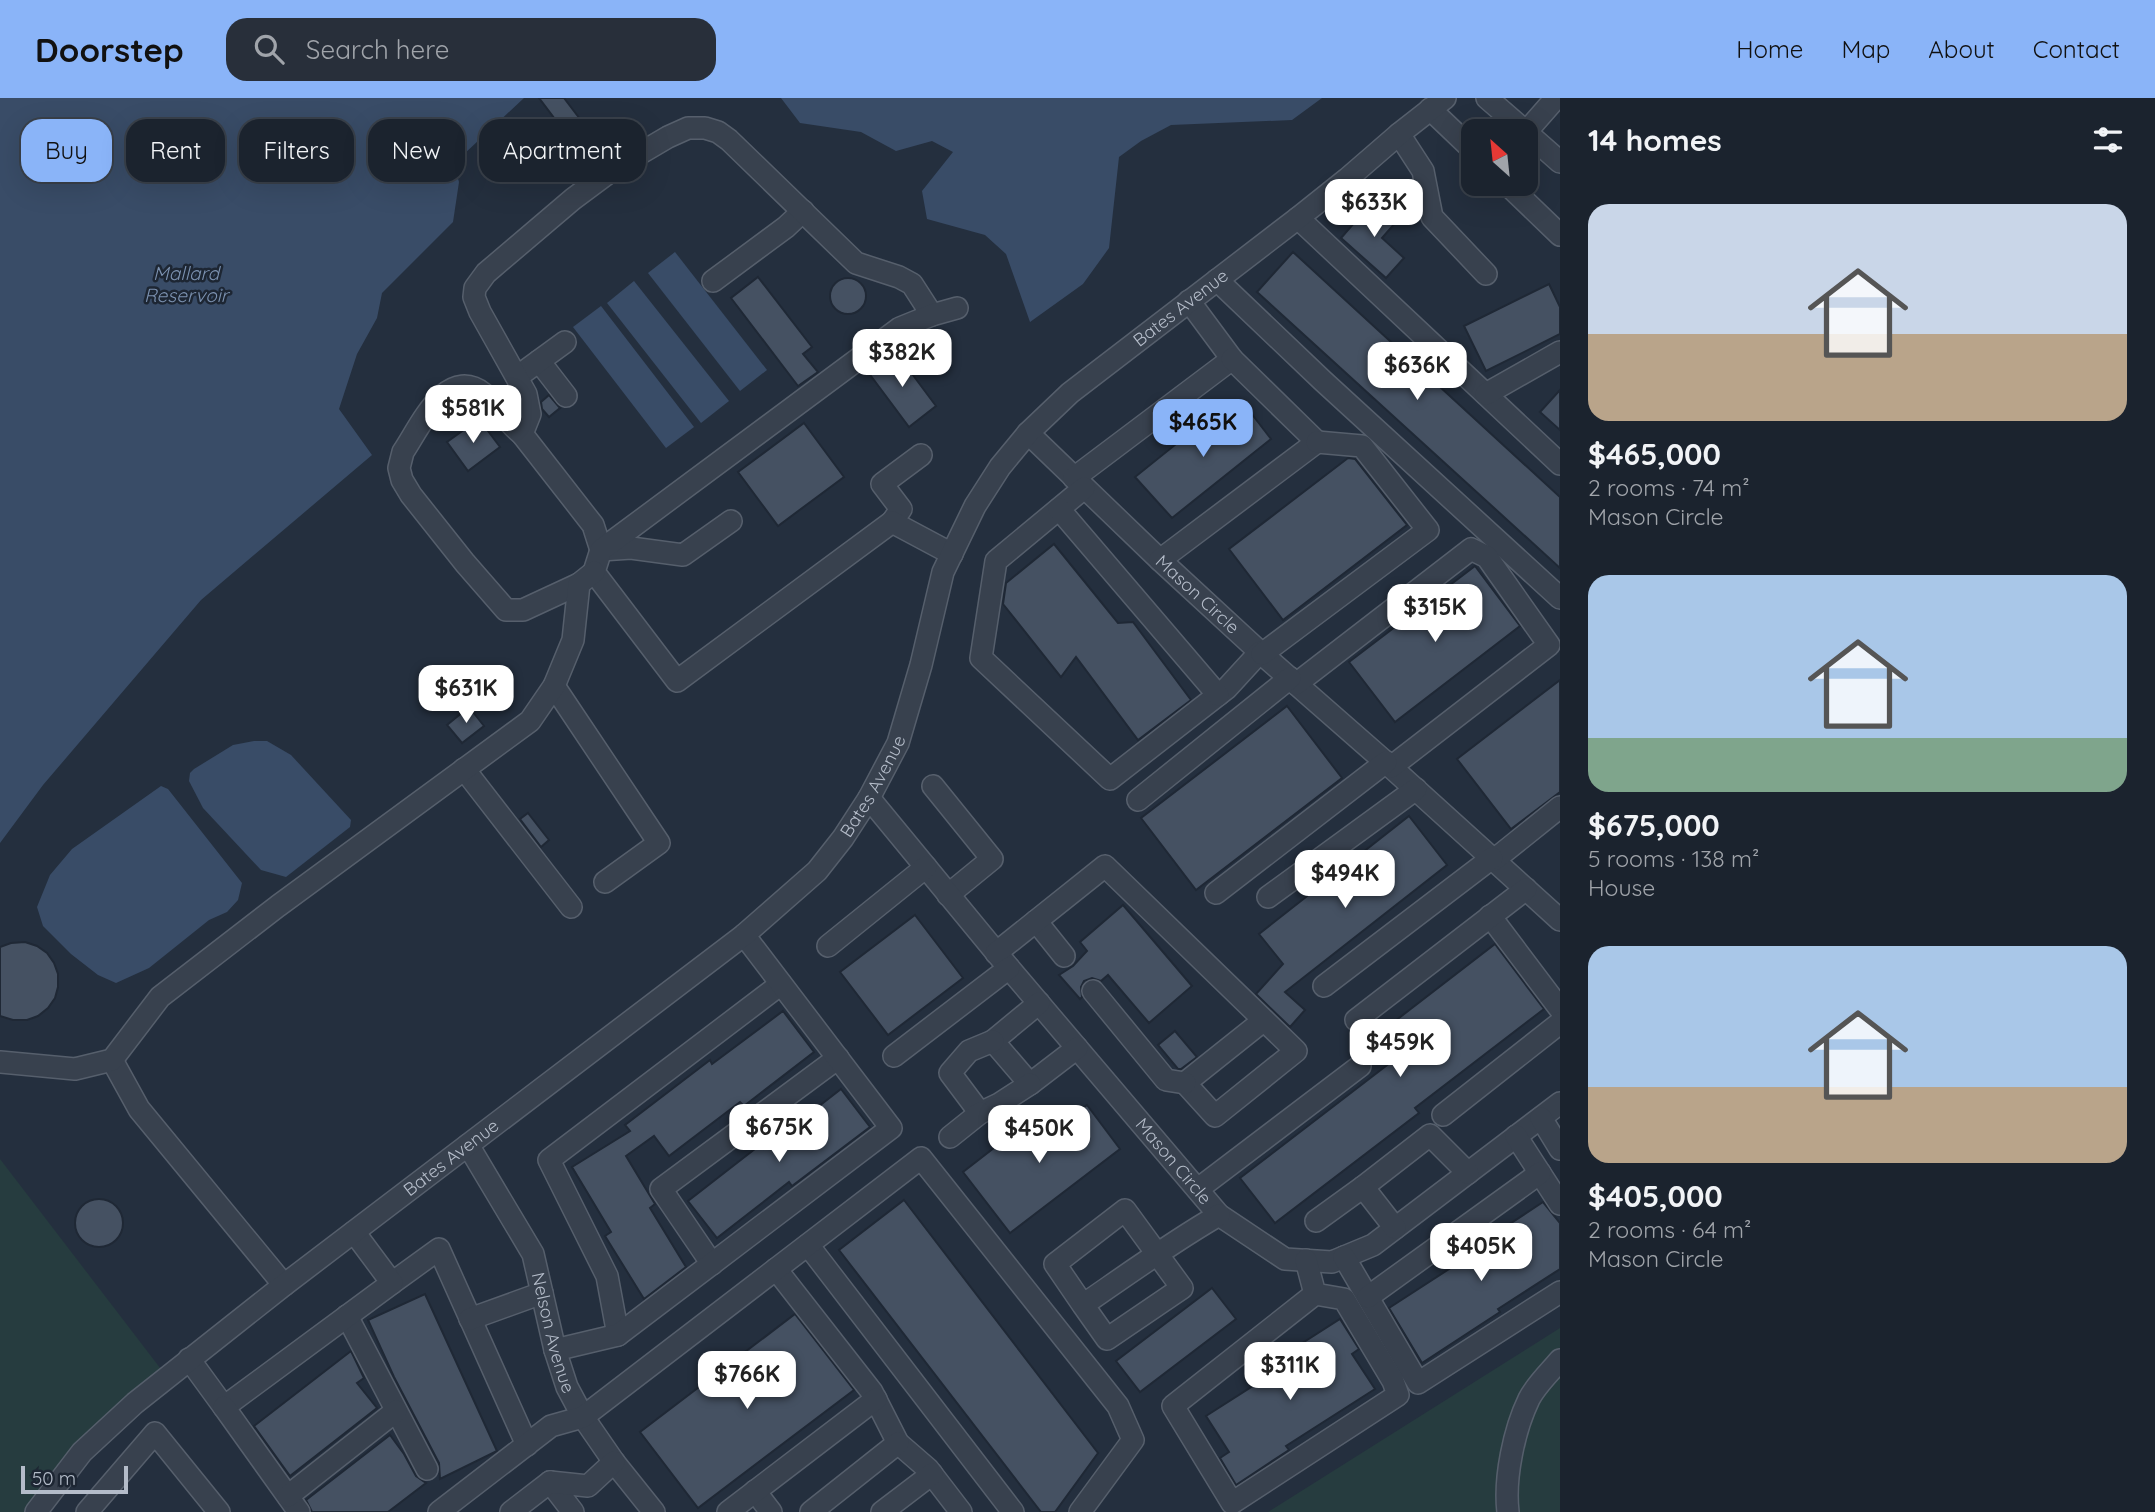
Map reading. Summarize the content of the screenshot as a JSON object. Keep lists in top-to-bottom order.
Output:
{
  "streets": {
    "street": ["Bates Avenue", "Mason Circle", "Nelson Avenue"]
  },
  "crossings": [
    ["Bates Avenue", "Mason Circle"],
    ["Bates Avenue", "Nelson Avenue"]
  ],
  "water": ["Mallard Reservoir"],
  "scale_bar": "50 m",
  "north": "top left",
  "page": {
    "header": "Doorstep",
    "search": "Search here",
    "nav": [
      "Home",
      "Map",
      "About",
      "Contact"
    ],
    "heading": "14 homes",
    "chip": [
      "Buy",
      "Rent",
      "Filters",
      "New",
      "Apartment"
    ],
    "price": [
      "$633K",
      "$382K",
      "$636K",
      "$581K",
      "$465K",
      "$315K",
      "$631K",
      "$494K",
      "$459K",
      "$675K",
      "$450K",
      "$405K",
      "$311K",
      "$766K"
    ],
    "list": [
      {
        "name": "$465,000",
        "note": "2 rooms · 74 m² · Mason Circle"
      },
      {
        "name": "$675,000",
        "note": "5 rooms · 138 m² · House"
      },
      {
        "name": "$405,000",
        "note": "2 rooms · 64 m² · Mason Circle"
      }
    ],
    "scale": "50 m"
  }
}
